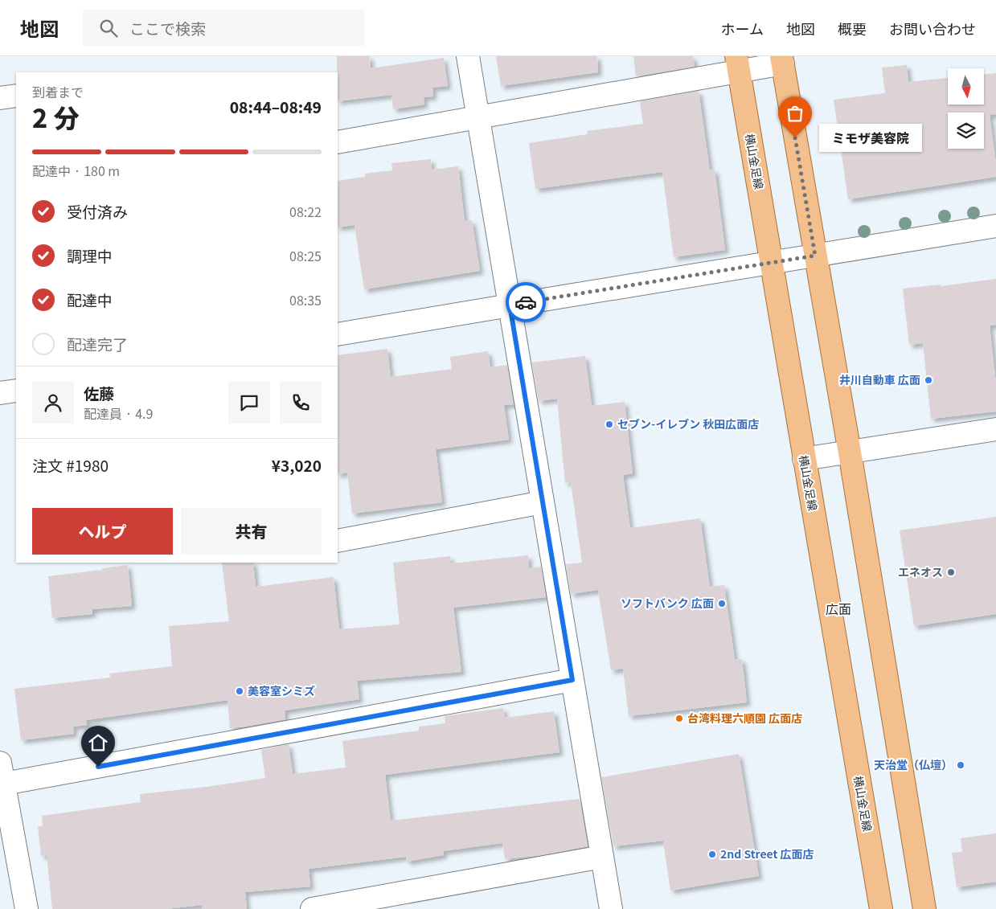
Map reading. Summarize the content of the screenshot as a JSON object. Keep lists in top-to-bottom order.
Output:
{
  "streets": {
    "main road": ["横山金足線"]
  },
  "districts": ["広面"],
  "places": [
    "ミモザ美容院",
    "井川自動車 広面",
    "セブン-イレブン 秋田広面店",
    "エネオス",
    "ソフトバンク 広面",
    "美容室シミズ",
    "台湾料理六順園 広面店",
    "天治堂（仏壇）",
    "2nd Street 広面店"
  ],
  "north": "bottom",
  "page": {
    "header": "地図",
    "search": "ここで検索",
    "nav": [
      "ホーム",
      "地図",
      "概要",
      "お問い合わせ"
    ],
    "heading": ["2 分", "到着まで", "08:44–08:49"],
    "panel": [
      "佐藤",
      "配達員 · 4.9",
      "注文 #1980",
      "¥3,020"
    ],
    "bubble": "ミモザ美容院",
    "bar": "配達中 · 180 m",
    "list": [
      ["受付済み", "08:22"],
      ["調理中", "08:25"],
      ["配達中", "08:35"],
      "配達完了"
    ],
    "buttons": ["ヘルプ", "共有"]
  }
}
